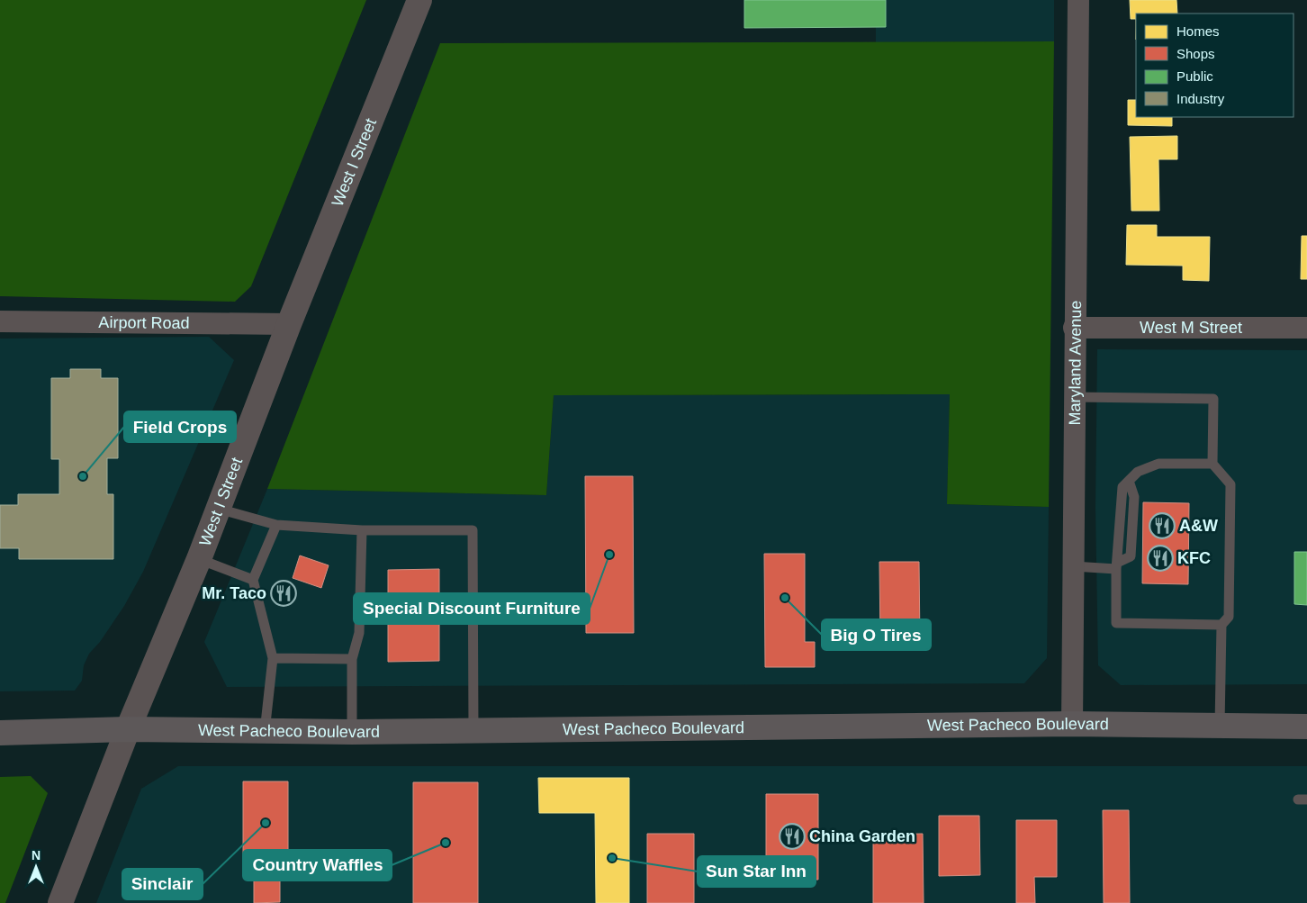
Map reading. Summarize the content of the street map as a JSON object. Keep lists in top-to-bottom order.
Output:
{
  "streets": {
    "highway": ["West Pacheco Boulevard"],
    "street": [
      "West I Street",
      "Airport Road",
      "West M Street",
      "Maryland Avenue"
    ]
  },
  "crossings": [
    ["West I Street", "Airport Road"],
    ["West I Street", "West Pacheco Boulevard"],
    ["West M Street", "Maryland Avenue"],
    ["Maryland Avenue", "West Pacheco Boulevard"]
  ],
  "places": {
    "other": [
      "Field Crops",
      "Special Discount Furniture",
      "Big O Tires",
      "Sinclair",
      "Country Waffles",
      "Sun Star Inn"
    ],
    "restaurant": [
      "A&W",
      "KFC",
      "Mr. Taco",
      "China Garden"
    ]
  },
  "legend": [
    "Homes",
    "Shops",
    "Public",
    "Industry"
  ],
  "north": "top"
}
